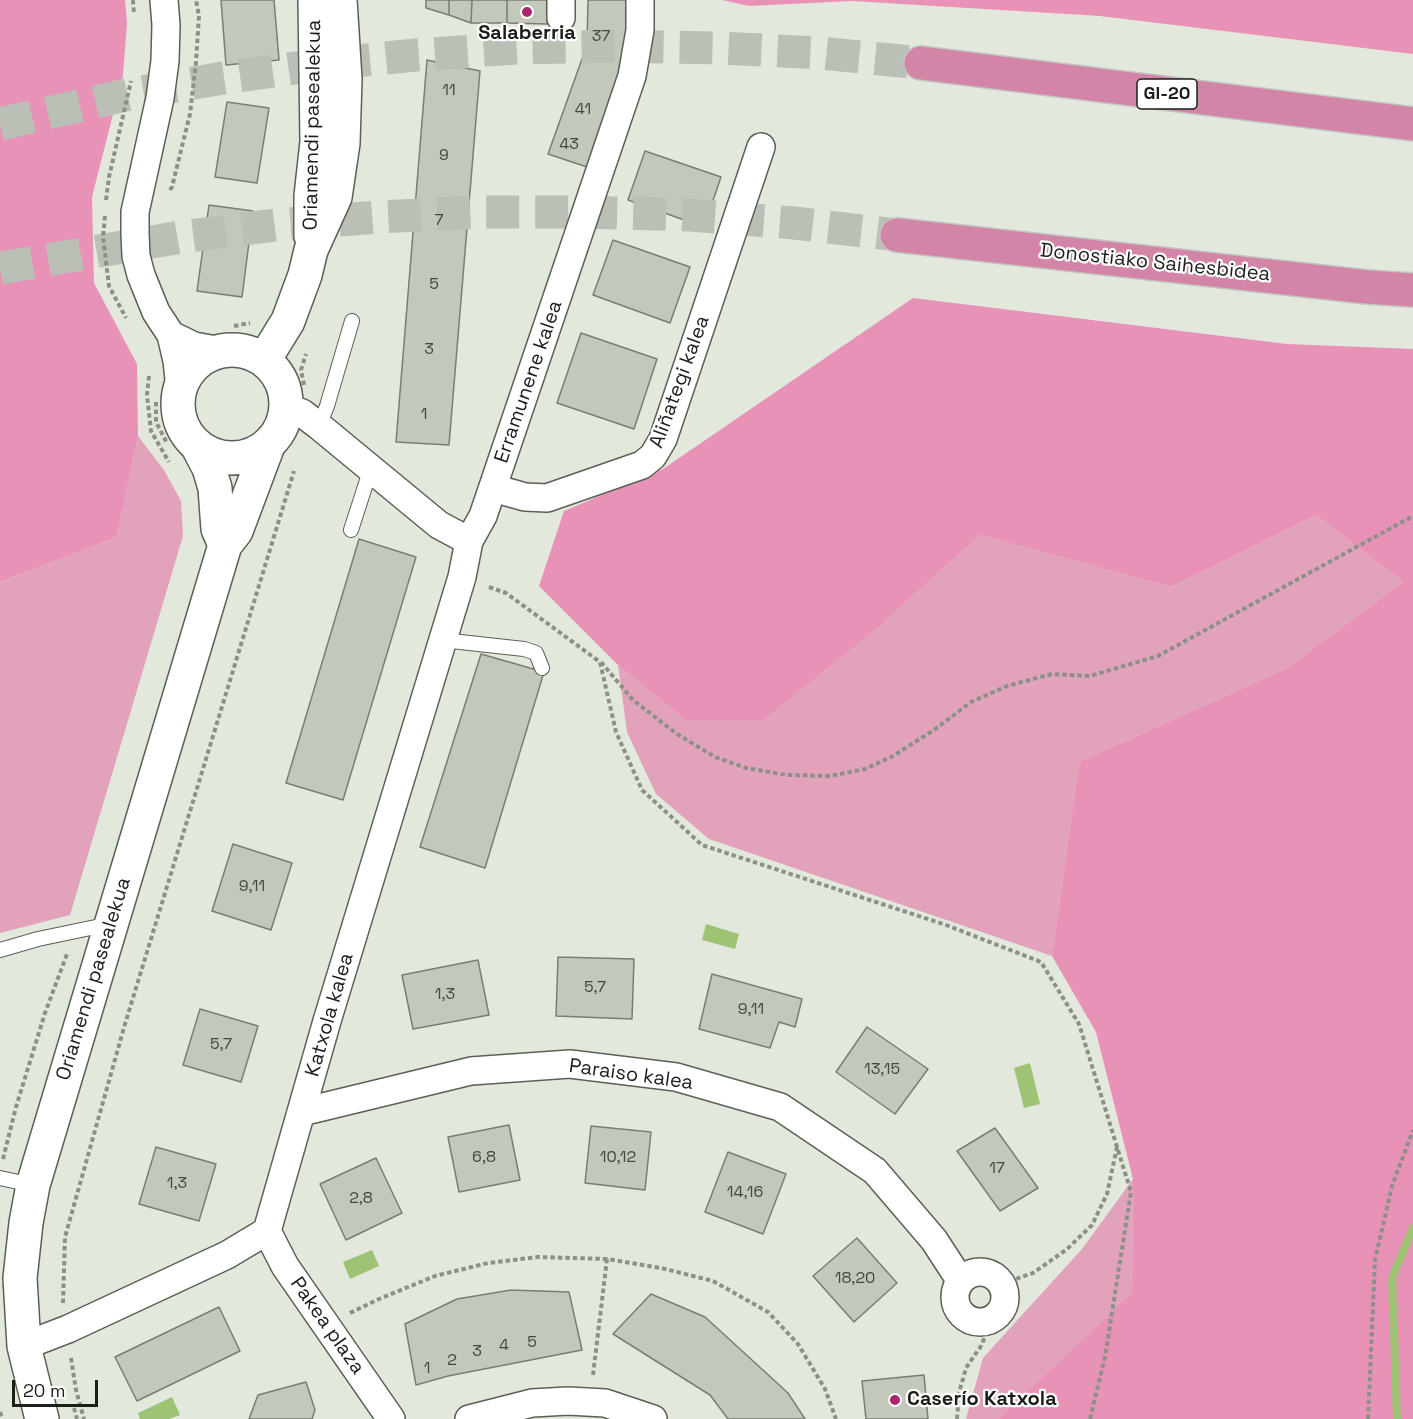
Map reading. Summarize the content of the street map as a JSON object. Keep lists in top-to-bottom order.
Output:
{
  "streets": {
    "highway": ["GI-20", "Donostiako Saihesbidea"],
    "street": [
      "Oriamendi pasealekua",
      "Erramunene kalea",
      "Aliñategi kalea",
      "Katxola kalea",
      "Paraiso kalea",
      "Pakea plaza"
    ]
  },
  "crossings": [
    ["Erramunene kalea", "Aliñategi kalea"],
    ["Erramunene kalea", "Katxola kalea"],
    ["Katxola kalea", "Paraiso kalea"],
    ["Katxola kalea", "Pakea plaza"]
  ],
  "places": ["Salaberria", "Caserío Katxola"],
  "house_numbers": [
    "37",
    "11",
    "41",
    "43",
    "9",
    "7",
    "5",
    "3",
    "1",
    "9,11",
    "5,7",
    "1,3",
    "9,11",
    "5,7",
    "13,15",
    "6,8",
    "10,12",
    "17",
    "1,3",
    "14,16",
    "2,8",
    "18,20",
    "5",
    "4",
    "3",
    "2",
    "1"
  ],
  "scale_bar": "20 m"
}
